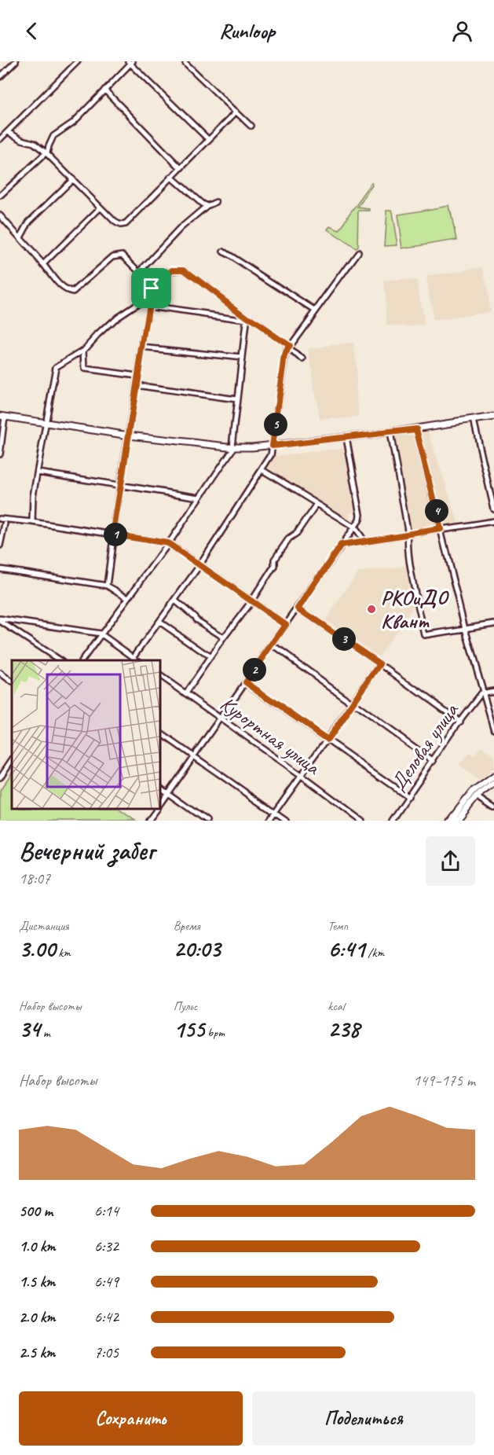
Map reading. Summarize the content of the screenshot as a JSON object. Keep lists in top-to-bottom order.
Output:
{
  "streets": {
    "street": ["Курортная улица", "Деловая улица"]
  },
  "places": ["РКОиДО Квант"],
  "page": {
    "header": "Runloop",
    "pins": [
      "5",
      "4",
      "1",
      "3",
      "2"
    ],
    "heading": ["Вечерний забег", "18:07"],
    "stats": [
      ["Дистанция", "3.00 km"],
      ["Время", "20:03"],
      ["Темп", "6:41 /km"],
      ["Набор высоты", "34 m"],
      ["Пульс", "155 bpm"],
      ["kcal", "238"]
    ],
    "chart": ["Набор высоты", "149–175 m"],
    "list": [
      {
        "name": "500 m",
        "note": "6:14"
      },
      {
        "name": "1.0 km",
        "note": "6:32"
      },
      {
        "name": "1.5 km",
        "note": "6:49"
      },
      {
        "name": "2.0 km",
        "note": "6:42"
      },
      {
        "name": "2.5 km",
        "note": "7:05"
      }
    ],
    "buttons": ["Сохранить", "Поделиться"]
  }
}
